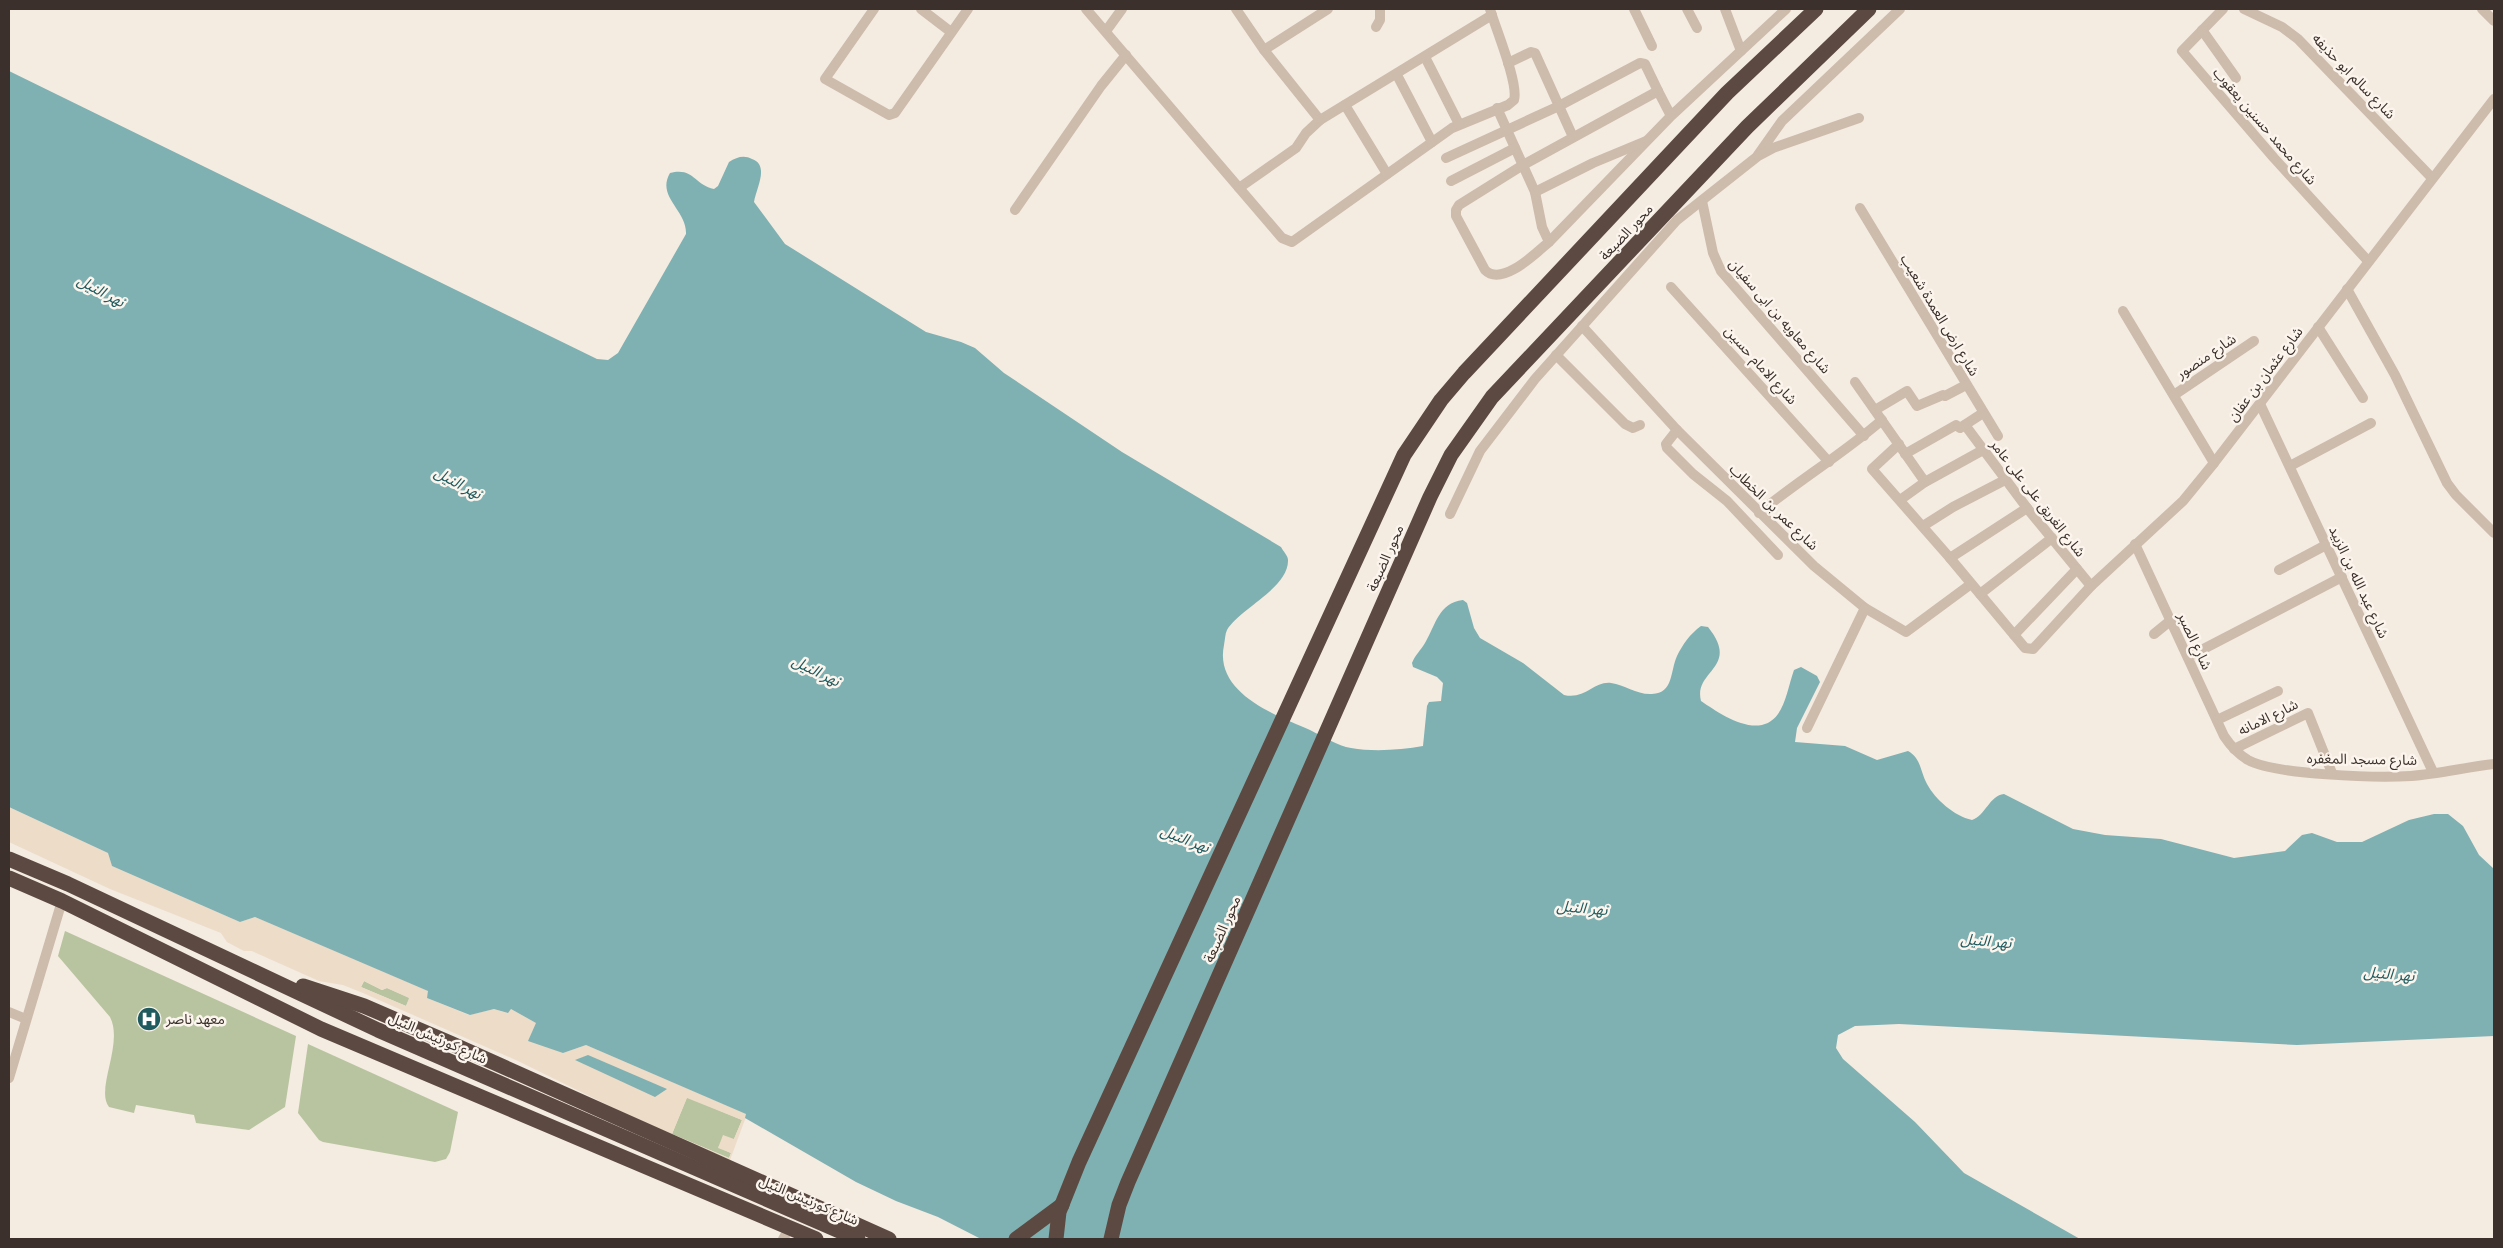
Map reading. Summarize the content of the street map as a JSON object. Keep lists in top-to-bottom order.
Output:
{
  "streets": {
    "highway": ["محور الضبعة", "شارع كورنيش النيل"],
    "street": [
      "شارع سالم ابو حذيفه",
      "شارع محمد حسنين يعقوب",
      "شارع ارض العمدة شعيب",
      "شارع معاويه بن ابى سفيان",
      "شارع منصور",
      "شارع الامام حسين",
      "شارع عثمان بن عفان",
      "شارع الغريق على على عامر",
      "شارع عمر بن الخطاب",
      "شارع عبد الله بن الزبيد",
      "شارع الصبر",
      "شارع الامانه",
      "شارع مسجد المغفره"
    ]
  },
  "crossings": [
    ["شارع سالم ابو حذيفه", "شارع عثمان بن عفان"],
    ["شارع محمد حسنين يعقوب", "شارع عثمان بن عفان"],
    ["شارع عثمان بن عفان", "شارع الغريق على على عامر"],
    ["شارع عثمان بن عفان", "شارع عبد الله بن الزبيد"],
    ["شارع عثمان بن عفان", "شارع الصبر"],
    ["شارع عبد الله بن الزبيد", "شارع مسجد المغفره"],
    ["شارع الصبر", "شارع الامانه"],
    ["شارع الصبر", "شارع مسجد المغفره"],
    ["شارع الامانه", "شارع مسجد المغفره"]
  ],
  "water": ["نهر النيل"],
  "places": {
    "hospital": ["معهد ناصر"]
  }
}
